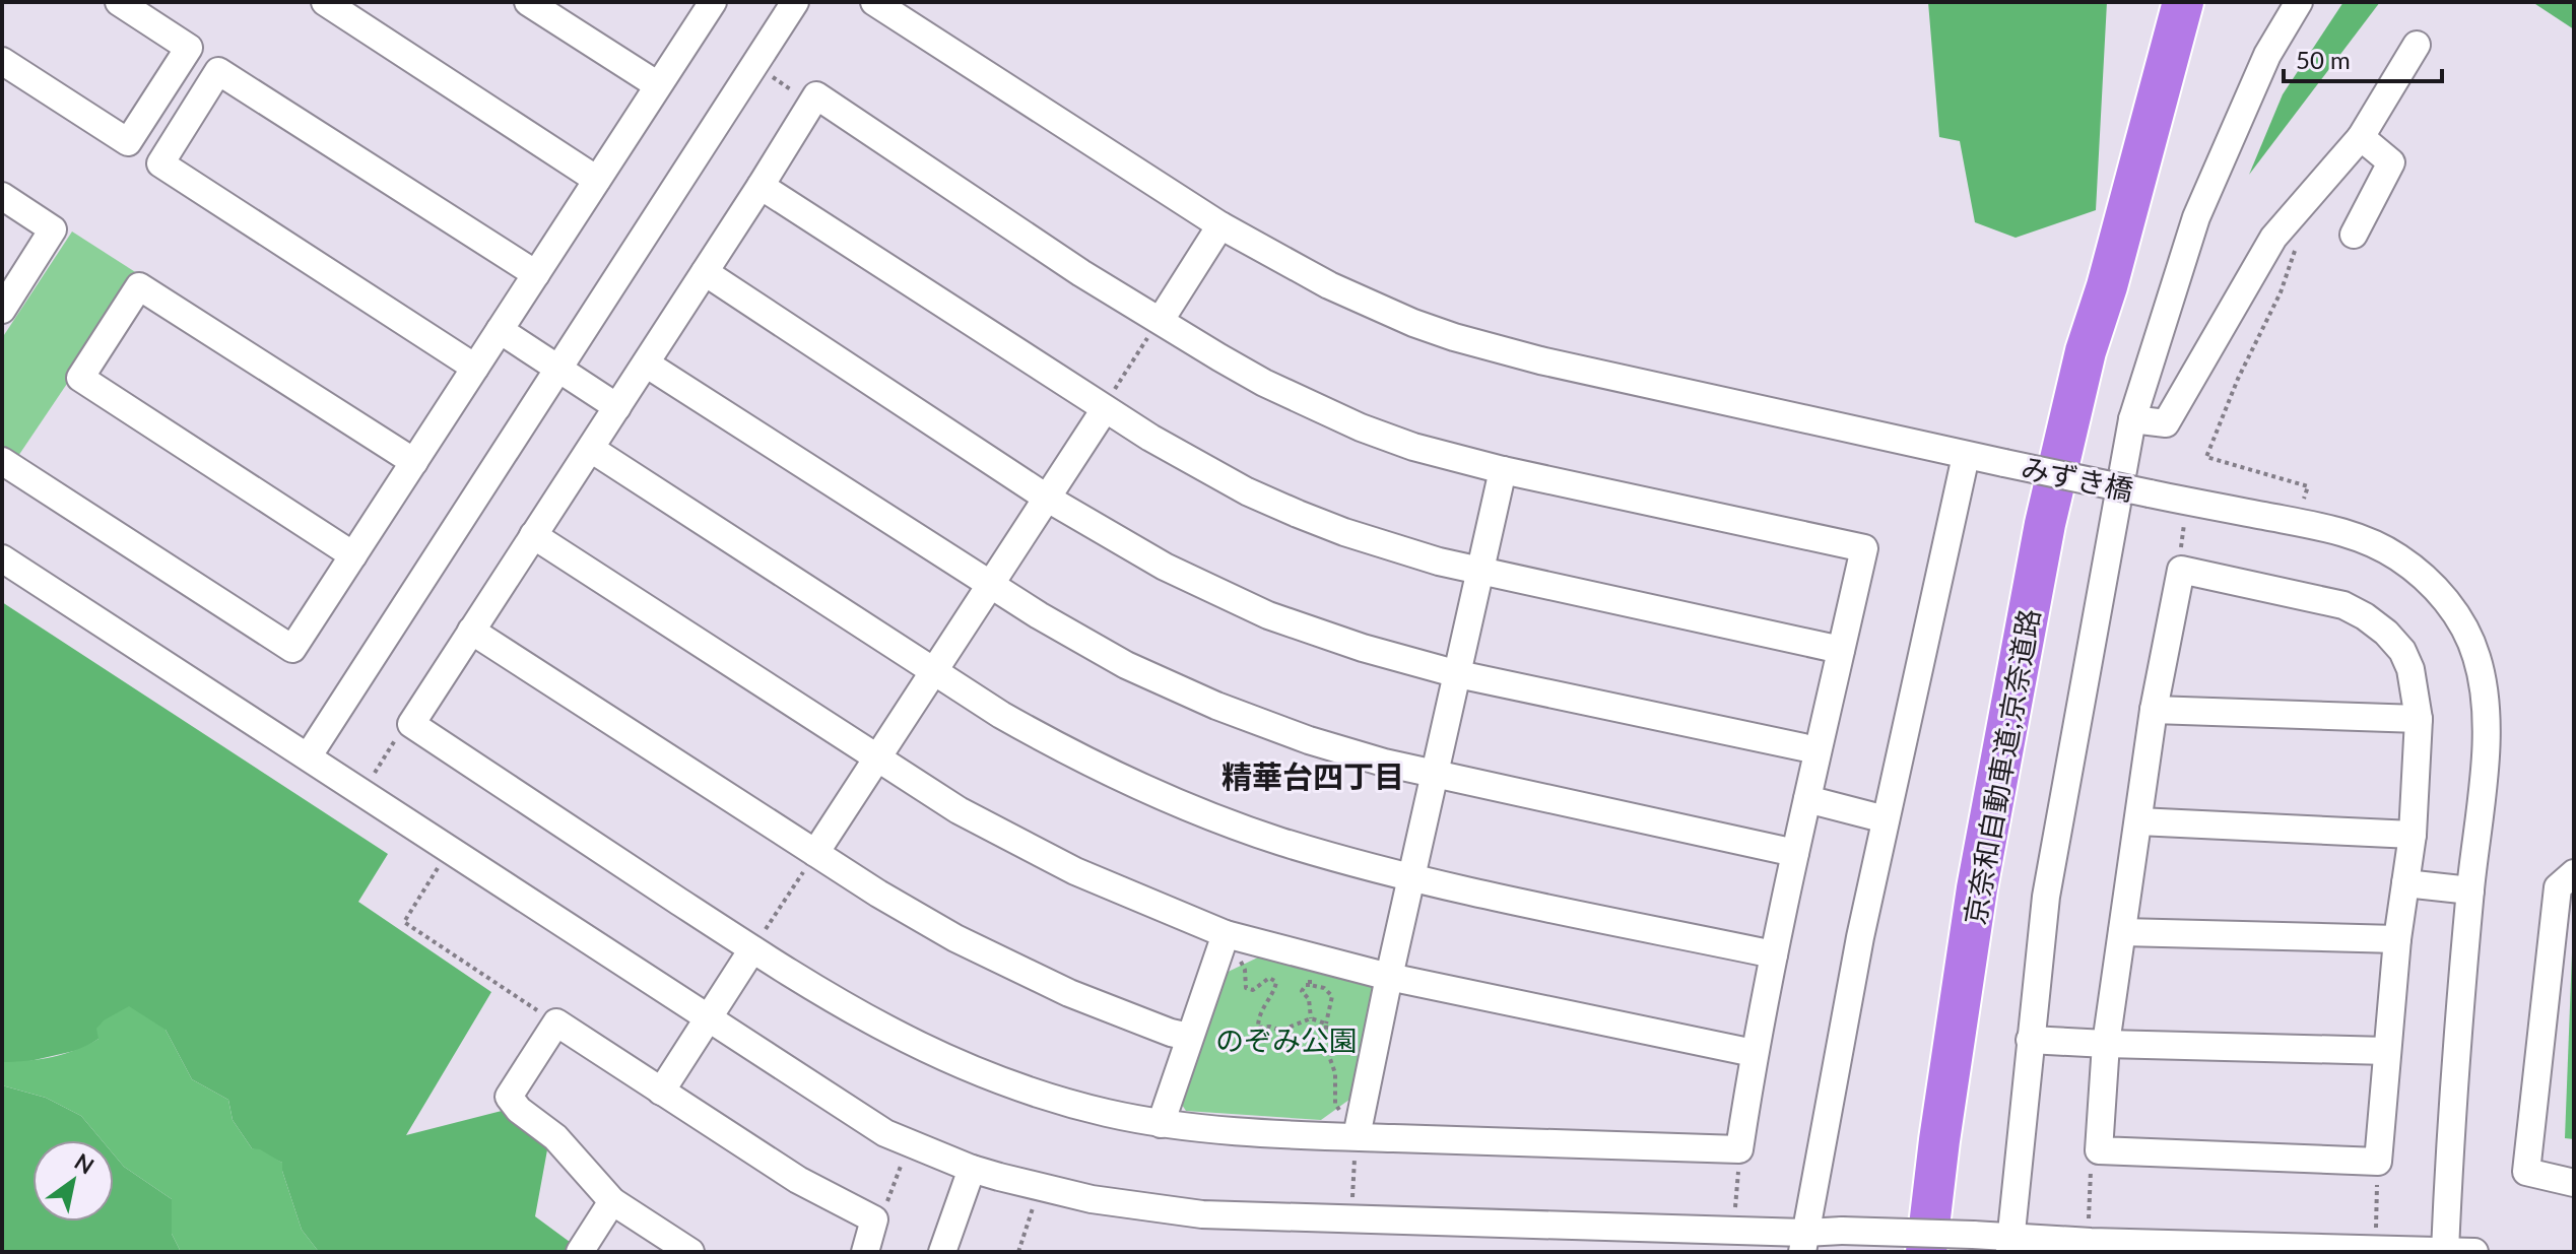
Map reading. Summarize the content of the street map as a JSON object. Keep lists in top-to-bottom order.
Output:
{
  "streets": {
    "highway": ["京奈和自動車道;京奈道路"],
    "street": ["みずき橋"]
  },
  "districts": ["精華台四丁目"],
  "parks": ["のぞみ公園"],
  "scale_bar": "50 m",
  "north": "top right"
}
